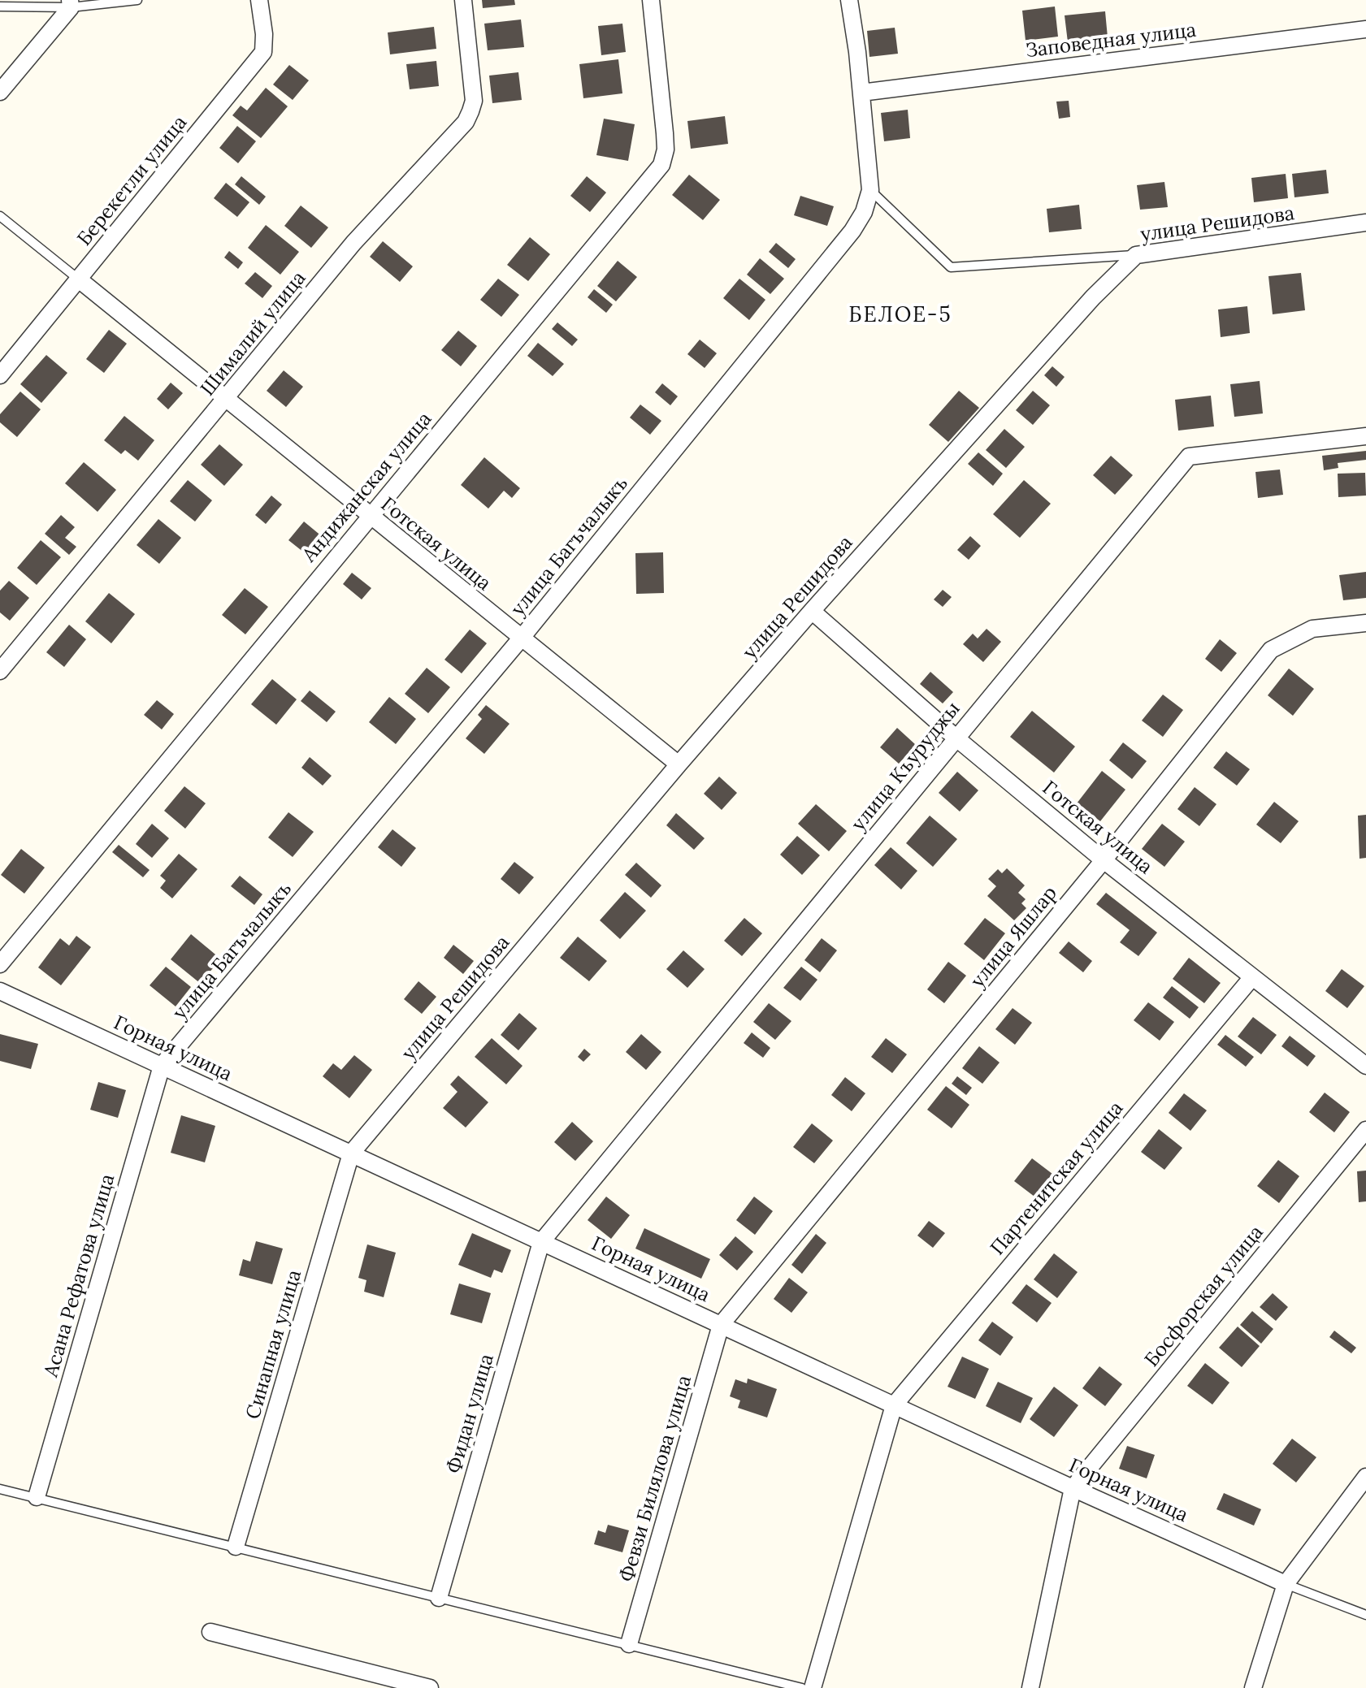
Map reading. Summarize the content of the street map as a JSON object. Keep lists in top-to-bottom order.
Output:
{
  "streets": {
    "street": [
      "Заповедная улица",
      "Берекетли улица",
      "улица Решидова",
      "Шималий улица",
      "Андижанская улица",
      "Готская улица",
      "улица Багъчалыкъ",
      "улица Къуруджы",
      "улица Яшлар",
      "Горная улица",
      "Партенитская улица",
      "Асана Рефатова улица",
      "Босфорская улица",
      "Синапная улица",
      "Фидан улица",
      "Февзи Билялова улица"
    ]
  },
  "crossings": [
    ["Заповедная улица", "улица Багъчалыкъ"],
    ["Берекетли улица", "Готская улица"],
    ["улица Решидова", "Готская улица"],
    ["улица Решидова", "Горная улица"],
    ["улица Решидова", "Синапная улица"],
    ["Шималий улица", "Готская улица"],
    ["Андижанская улица", "Готская улица"],
    ["Готская улица", "улица Багъчалыкъ"],
    ["Готская улица", "улица Къуруджы"],
    ["Готская улица", "улица Яшлар"],
    ["Готская улица", "Партенитская улица"],
    ["улица Багъчалыкъ", "Горная улица"],
    ["улица Багъчалыкъ", "Асана Рефатова улица"],
    ["улица Къуруджы", "Горная улица"],
    ["улица Къуруджы", "Фидан улица"],
    ["улица Яшлар", "Горная улица"],
    ["улица Яшлар", "Февзи Билялова улица"],
    ["Горная улица", "Партенитская улица"],
    ["Горная улица", "Асана Рефатова улица"],
    ["Горная улица", "Босфорская улица"],
    ["Горная улица", "Синапная улица"],
    ["Горная улица", "Фидан улица"],
    ["Горная улица", "Февзи Билялова улица"]
  ],
  "districts": ["БЕЛОЕ-5"]
}
